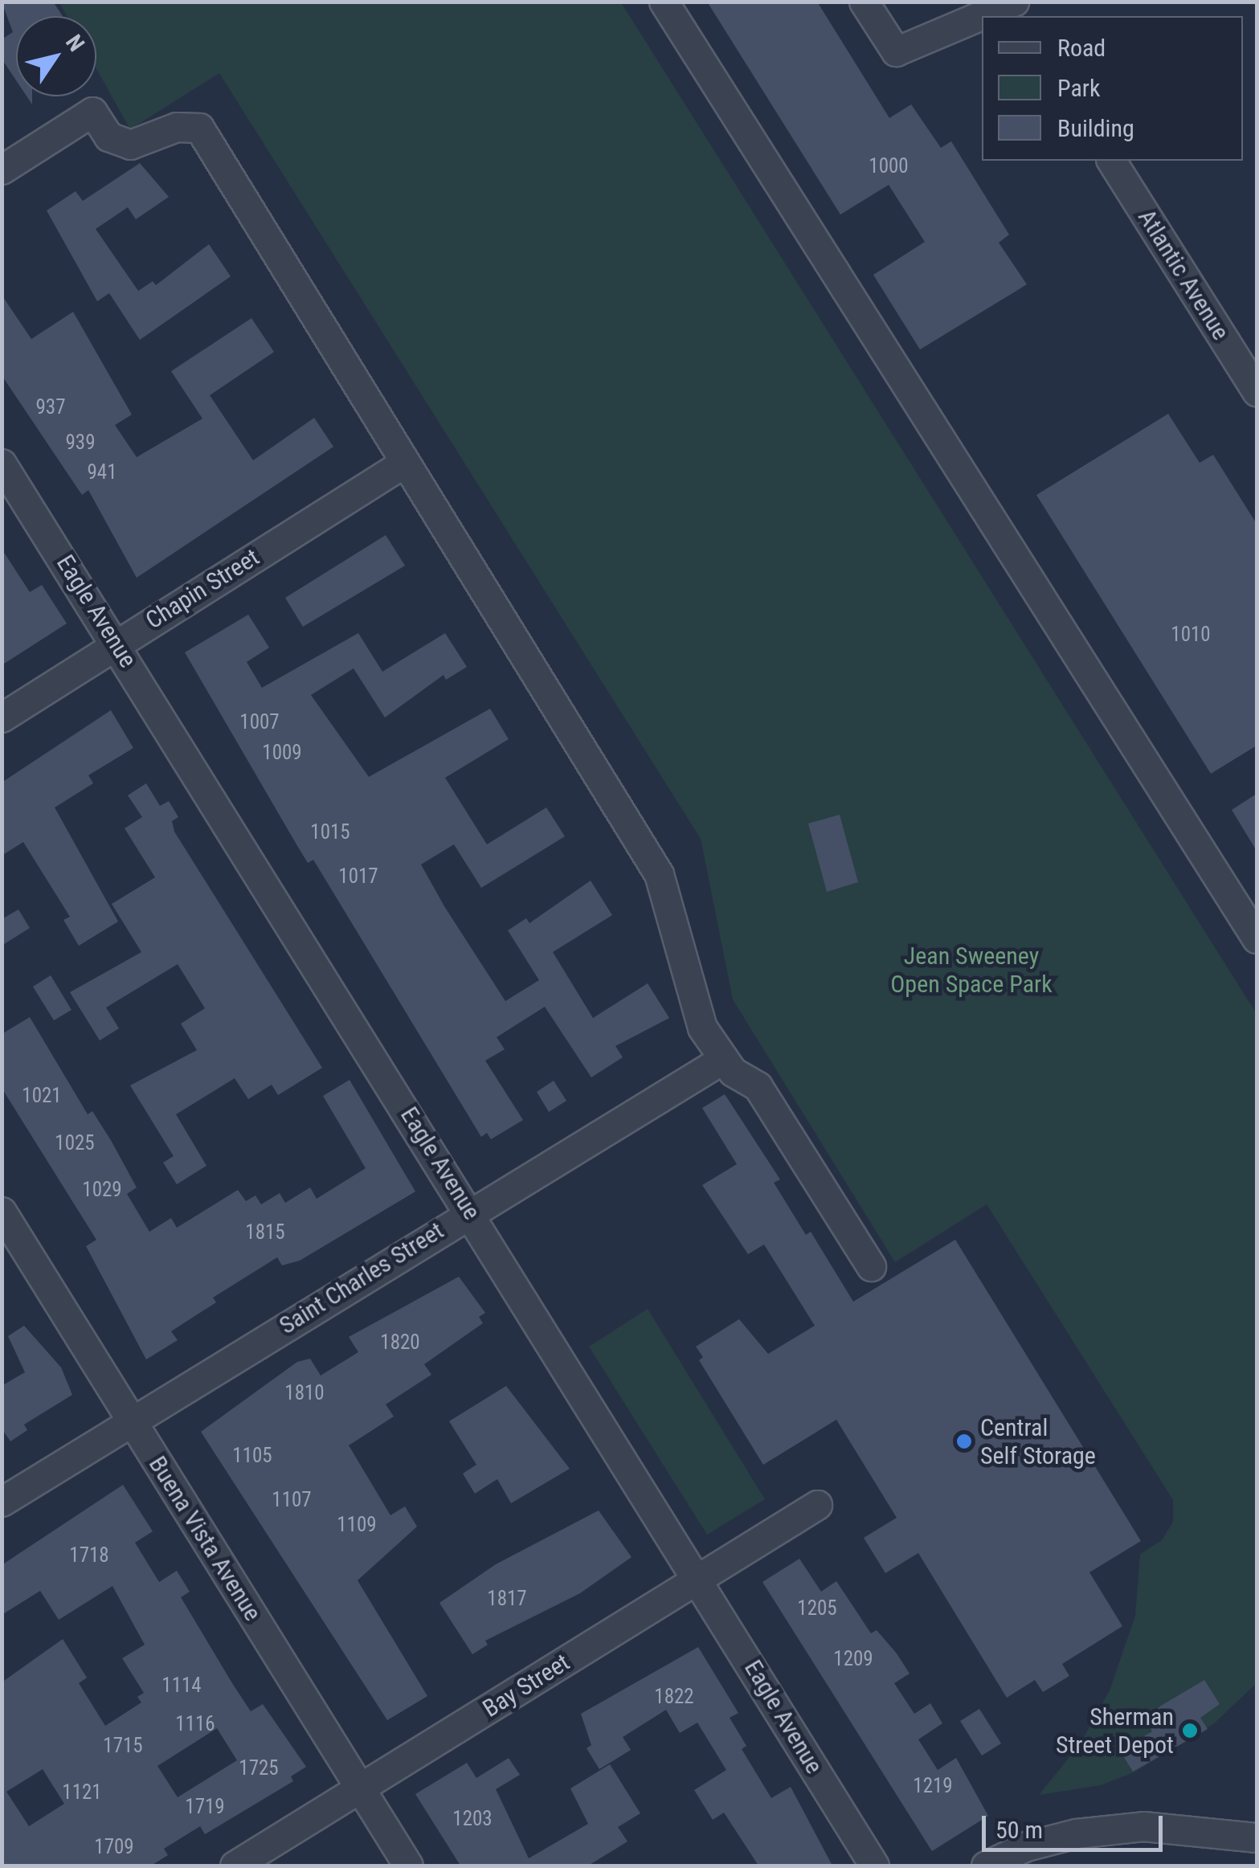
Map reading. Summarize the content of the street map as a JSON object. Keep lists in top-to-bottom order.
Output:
{
  "streets": {
    "street": [
      "Atlantic Avenue",
      "Chapin Street",
      "Eagle Avenue",
      "Saint Charles Street",
      "Buena Vista Avenue",
      "Bay Street"
    ]
  },
  "crossings": [
    ["Chapin Street", "Eagle Avenue"],
    ["Eagle Avenue", "Saint Charles Street"],
    ["Eagle Avenue", "Bay Street"],
    ["Saint Charles Street", "Buena Vista Avenue"],
    ["Buena Vista Avenue", "Bay Street"]
  ],
  "parks": ["Jean Sweeney Open Space Park"],
  "places": ["Central Self Storage", "Sherman Street Depot"],
  "house_numbers": [
    "1000",
    "937",
    "939",
    "941",
    "1010",
    "1007",
    "1009",
    "1015",
    "1017",
    "1021",
    "1025",
    "1029",
    "1815",
    "1820",
    "1810",
    "1105",
    "1107",
    "1109",
    "1718",
    "1817",
    "1205",
    "1209",
    "1114",
    "1822",
    "1116",
    "1715",
    "1725",
    "1219",
    "1121",
    "1719",
    "1203",
    "1709"
  ],
  "legend": ["Road", "Park", "Building"],
  "scale_bar": "50 m",
  "north": "top right"
}
